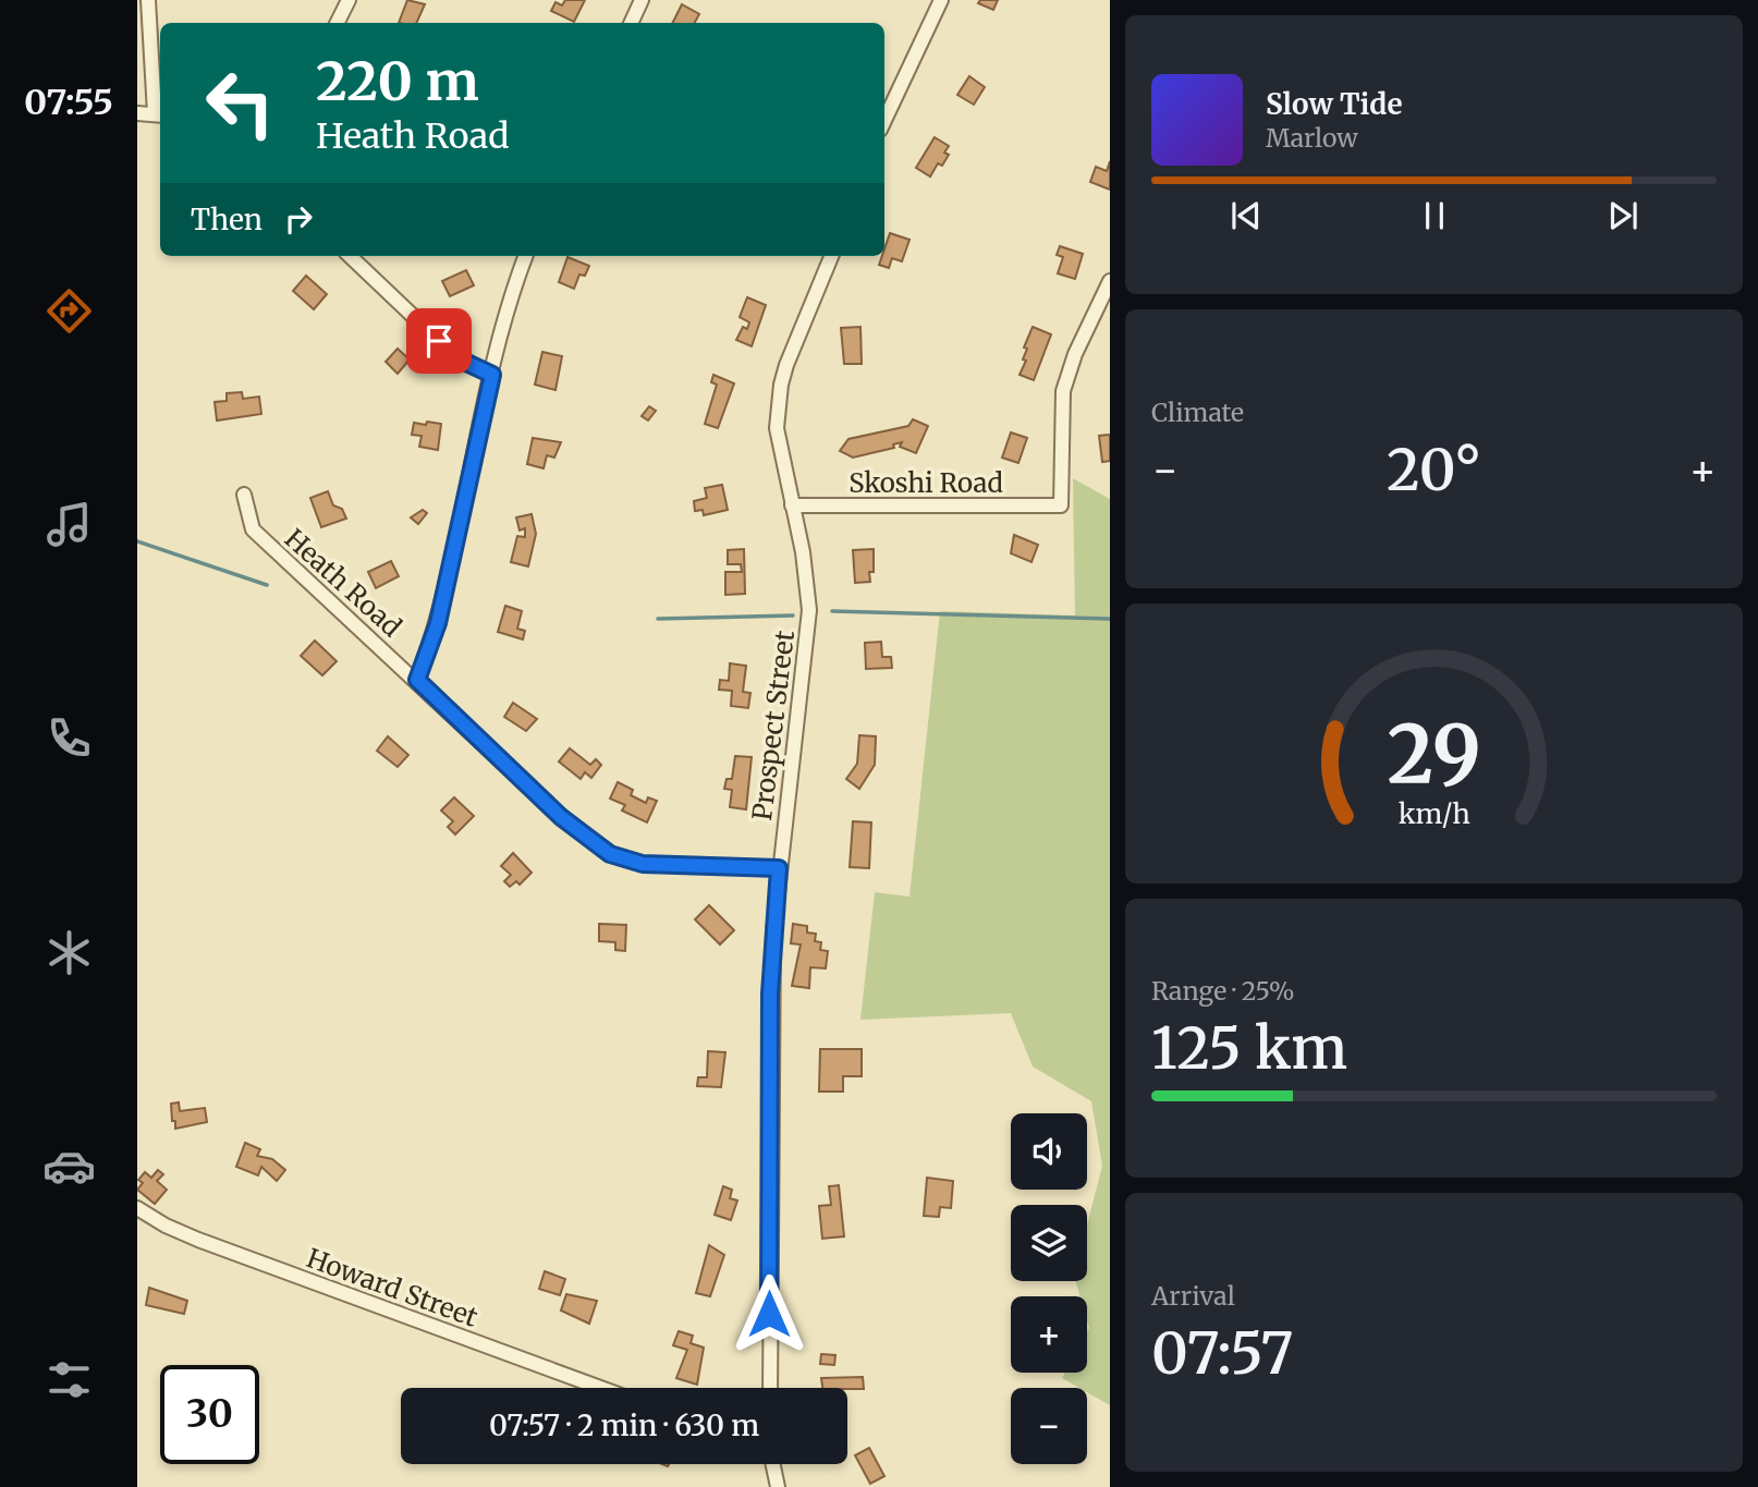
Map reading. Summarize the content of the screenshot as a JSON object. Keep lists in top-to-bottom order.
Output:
{
  "streets": {
    "street": [
      "Skoshi Road",
      "Heath Road",
      "Prospect Street",
      "Howard Street"
    ]
  },
  "crossings": [
    ["Skoshi Road", "Prospect Street"],
    ["Heath Road", "Prospect Street"]
  ],
  "page": {
    "tabs": "07:55",
    "turn": ["220 m", "Heath Road"],
    "song": ["Slow Tide", "Marlow"],
    "then": "Then",
    "tile": [
      "Climate",
      ["Range · 25%", "125 km"],
      ["Arrival", "07:57"]
    ],
    "heat": ["−", "20°", "+"],
    "map_buttons": ["+", "−"],
    "limit": "30",
    "trip": "07:57 · 2 min · 630 m",
    "gauge": ["29", "km/h"]
  }
}
